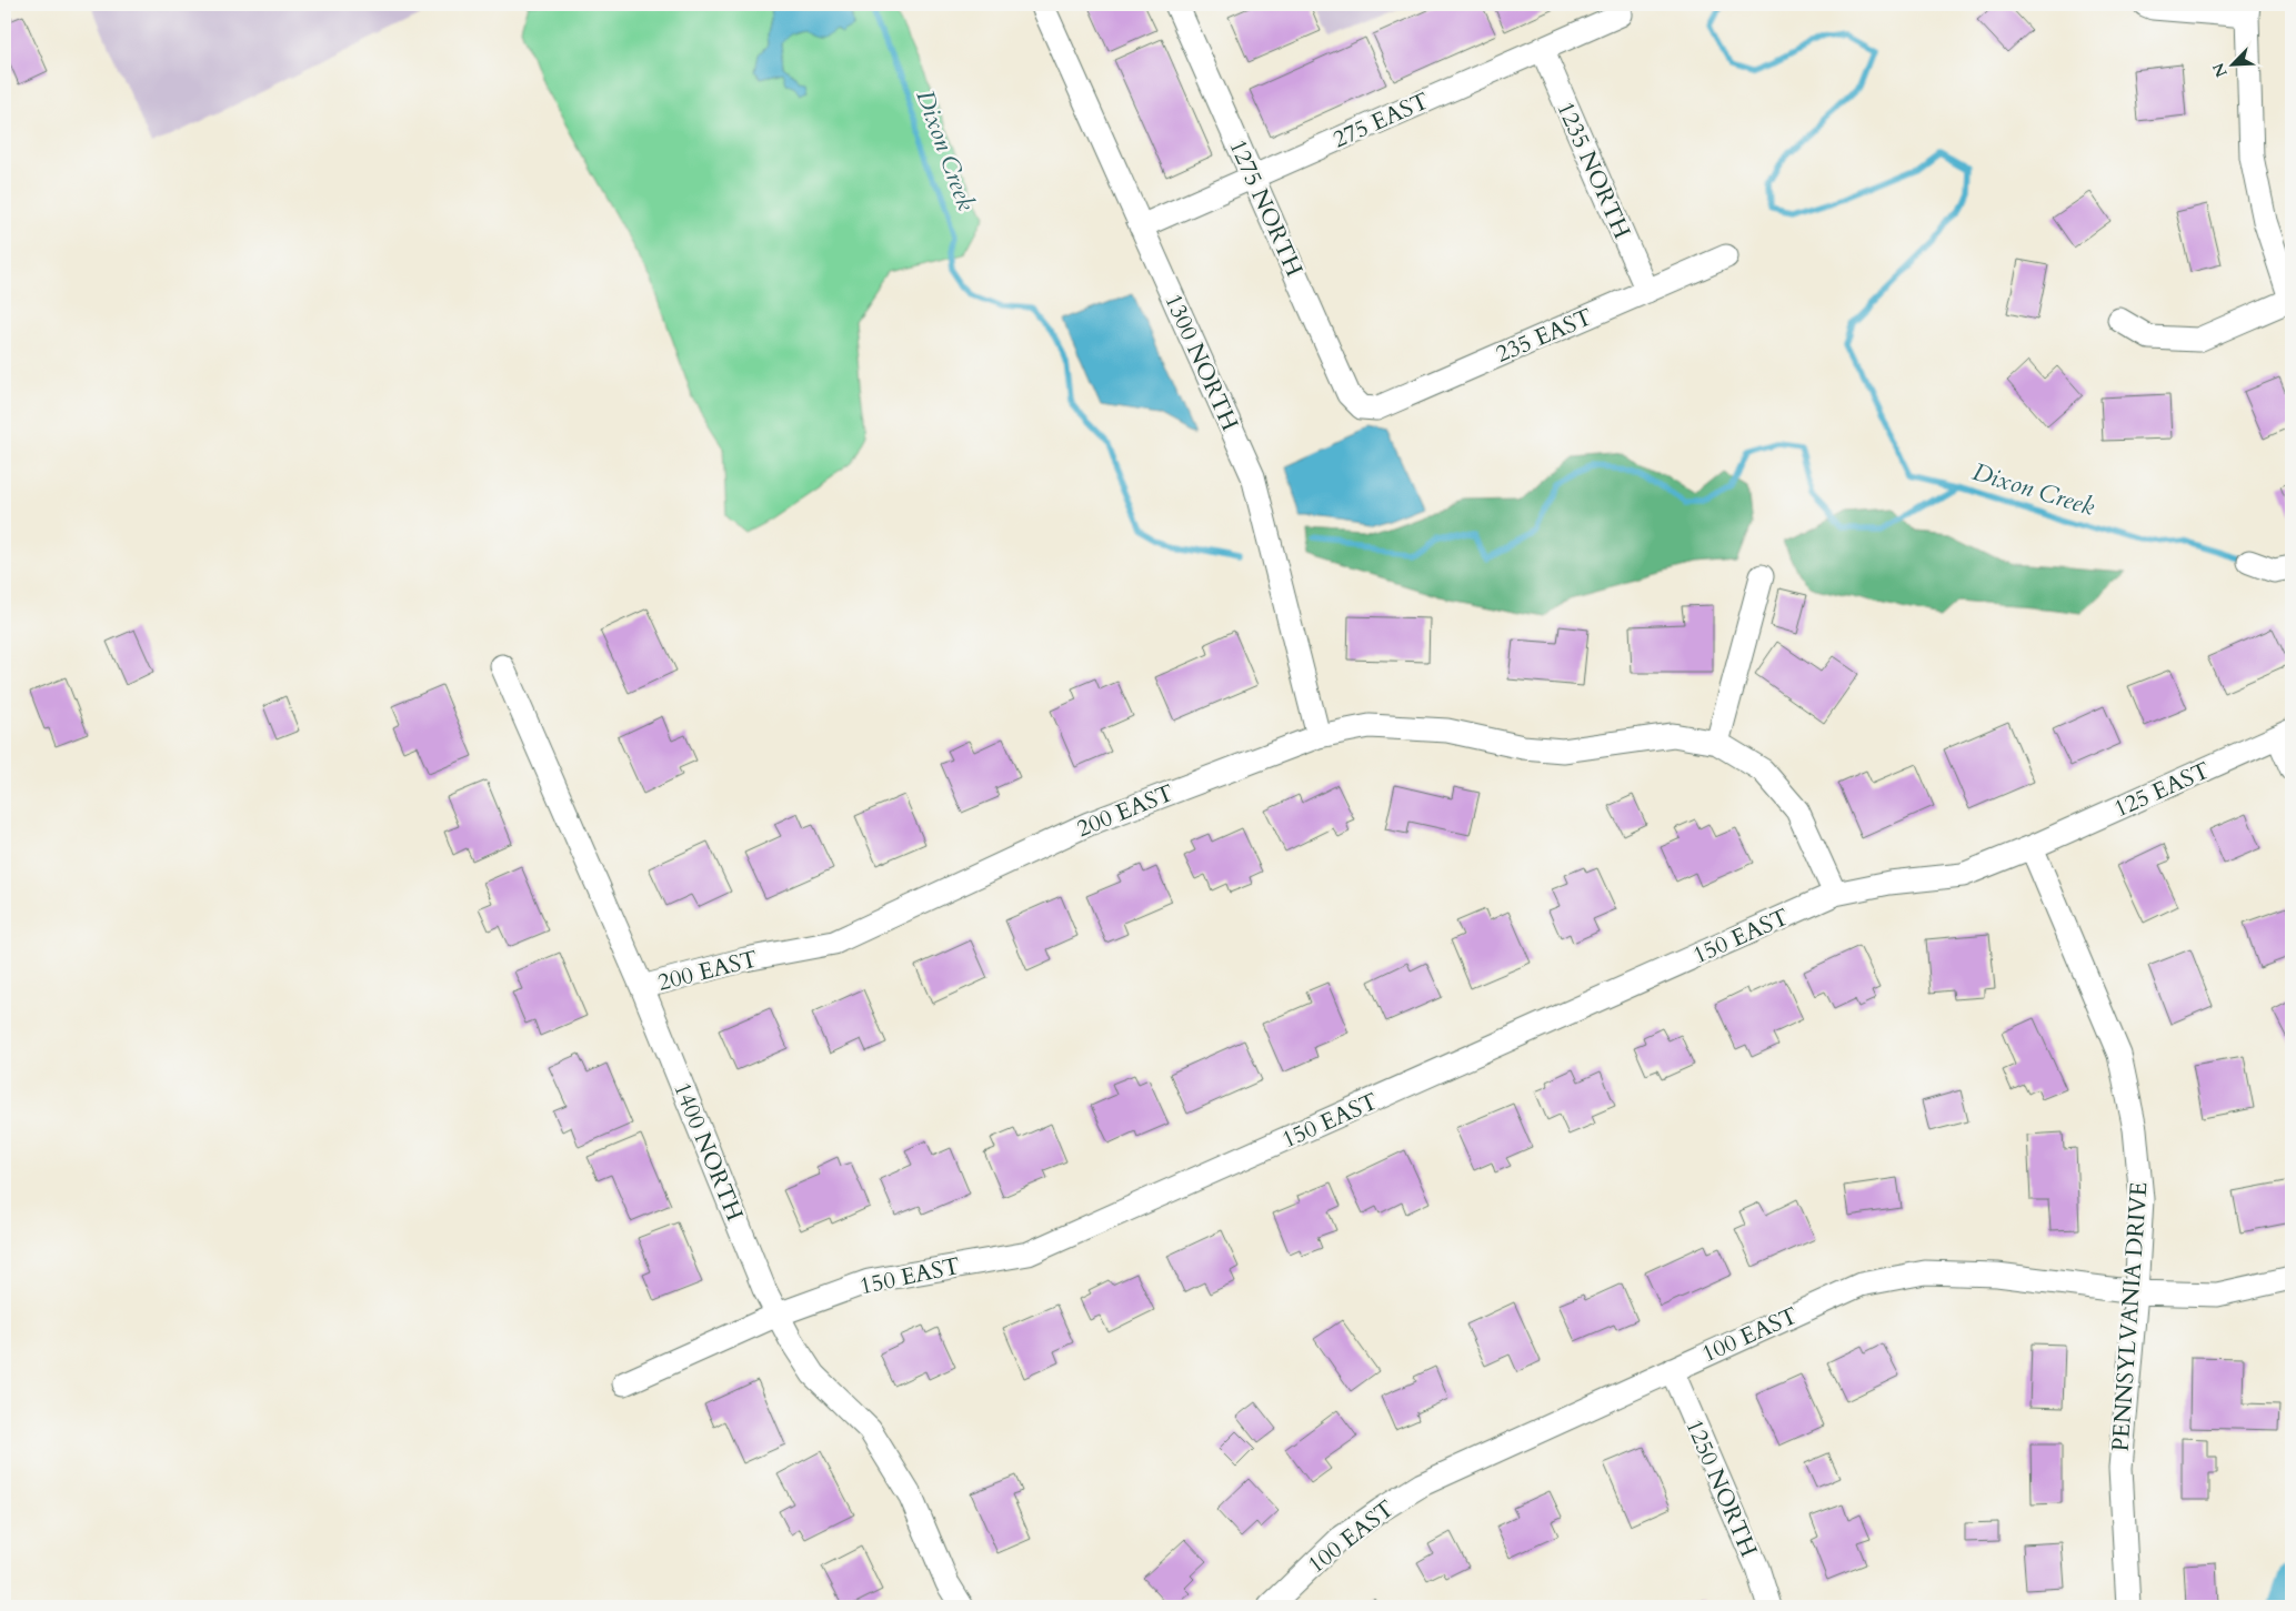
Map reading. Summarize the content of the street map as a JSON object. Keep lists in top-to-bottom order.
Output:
{
  "streets": {
    "street": [
      "275 EAST",
      "1235 NORTH",
      "1275 NORTH",
      "235 EAST",
      "1300 NORTH",
      "125 EAST",
      "200 EAST",
      "150 EAST",
      "1400 NORTH",
      "PENNSYLVANIA DRIVE",
      "100 EAST",
      "1250 NORTH"
    ]
  },
  "crossings": [
    ["275 EAST", "1235 NORTH"],
    ["275 EAST", "1275 NORTH"],
    ["275 EAST", "1300 NORTH"],
    ["1235 NORTH", "235 EAST"],
    ["1275 NORTH", "235 EAST"],
    ["1300 NORTH", "200 EAST"],
    ["125 EAST", "150 EAST"],
    ["125 EAST", "PENNSYLVANIA DRIVE"],
    ["200 EAST", "1400 NORTH"],
    ["150 EAST", "1400 NORTH"],
    ["150 EAST", "PENNSYLVANIA DRIVE"],
    ["PENNSYLVANIA DRIVE", "100 EAST"],
    ["100 EAST", "1250 NORTH"]
  ],
  "water": ["Dixon Creek"],
  "north": "bottom left"
}
